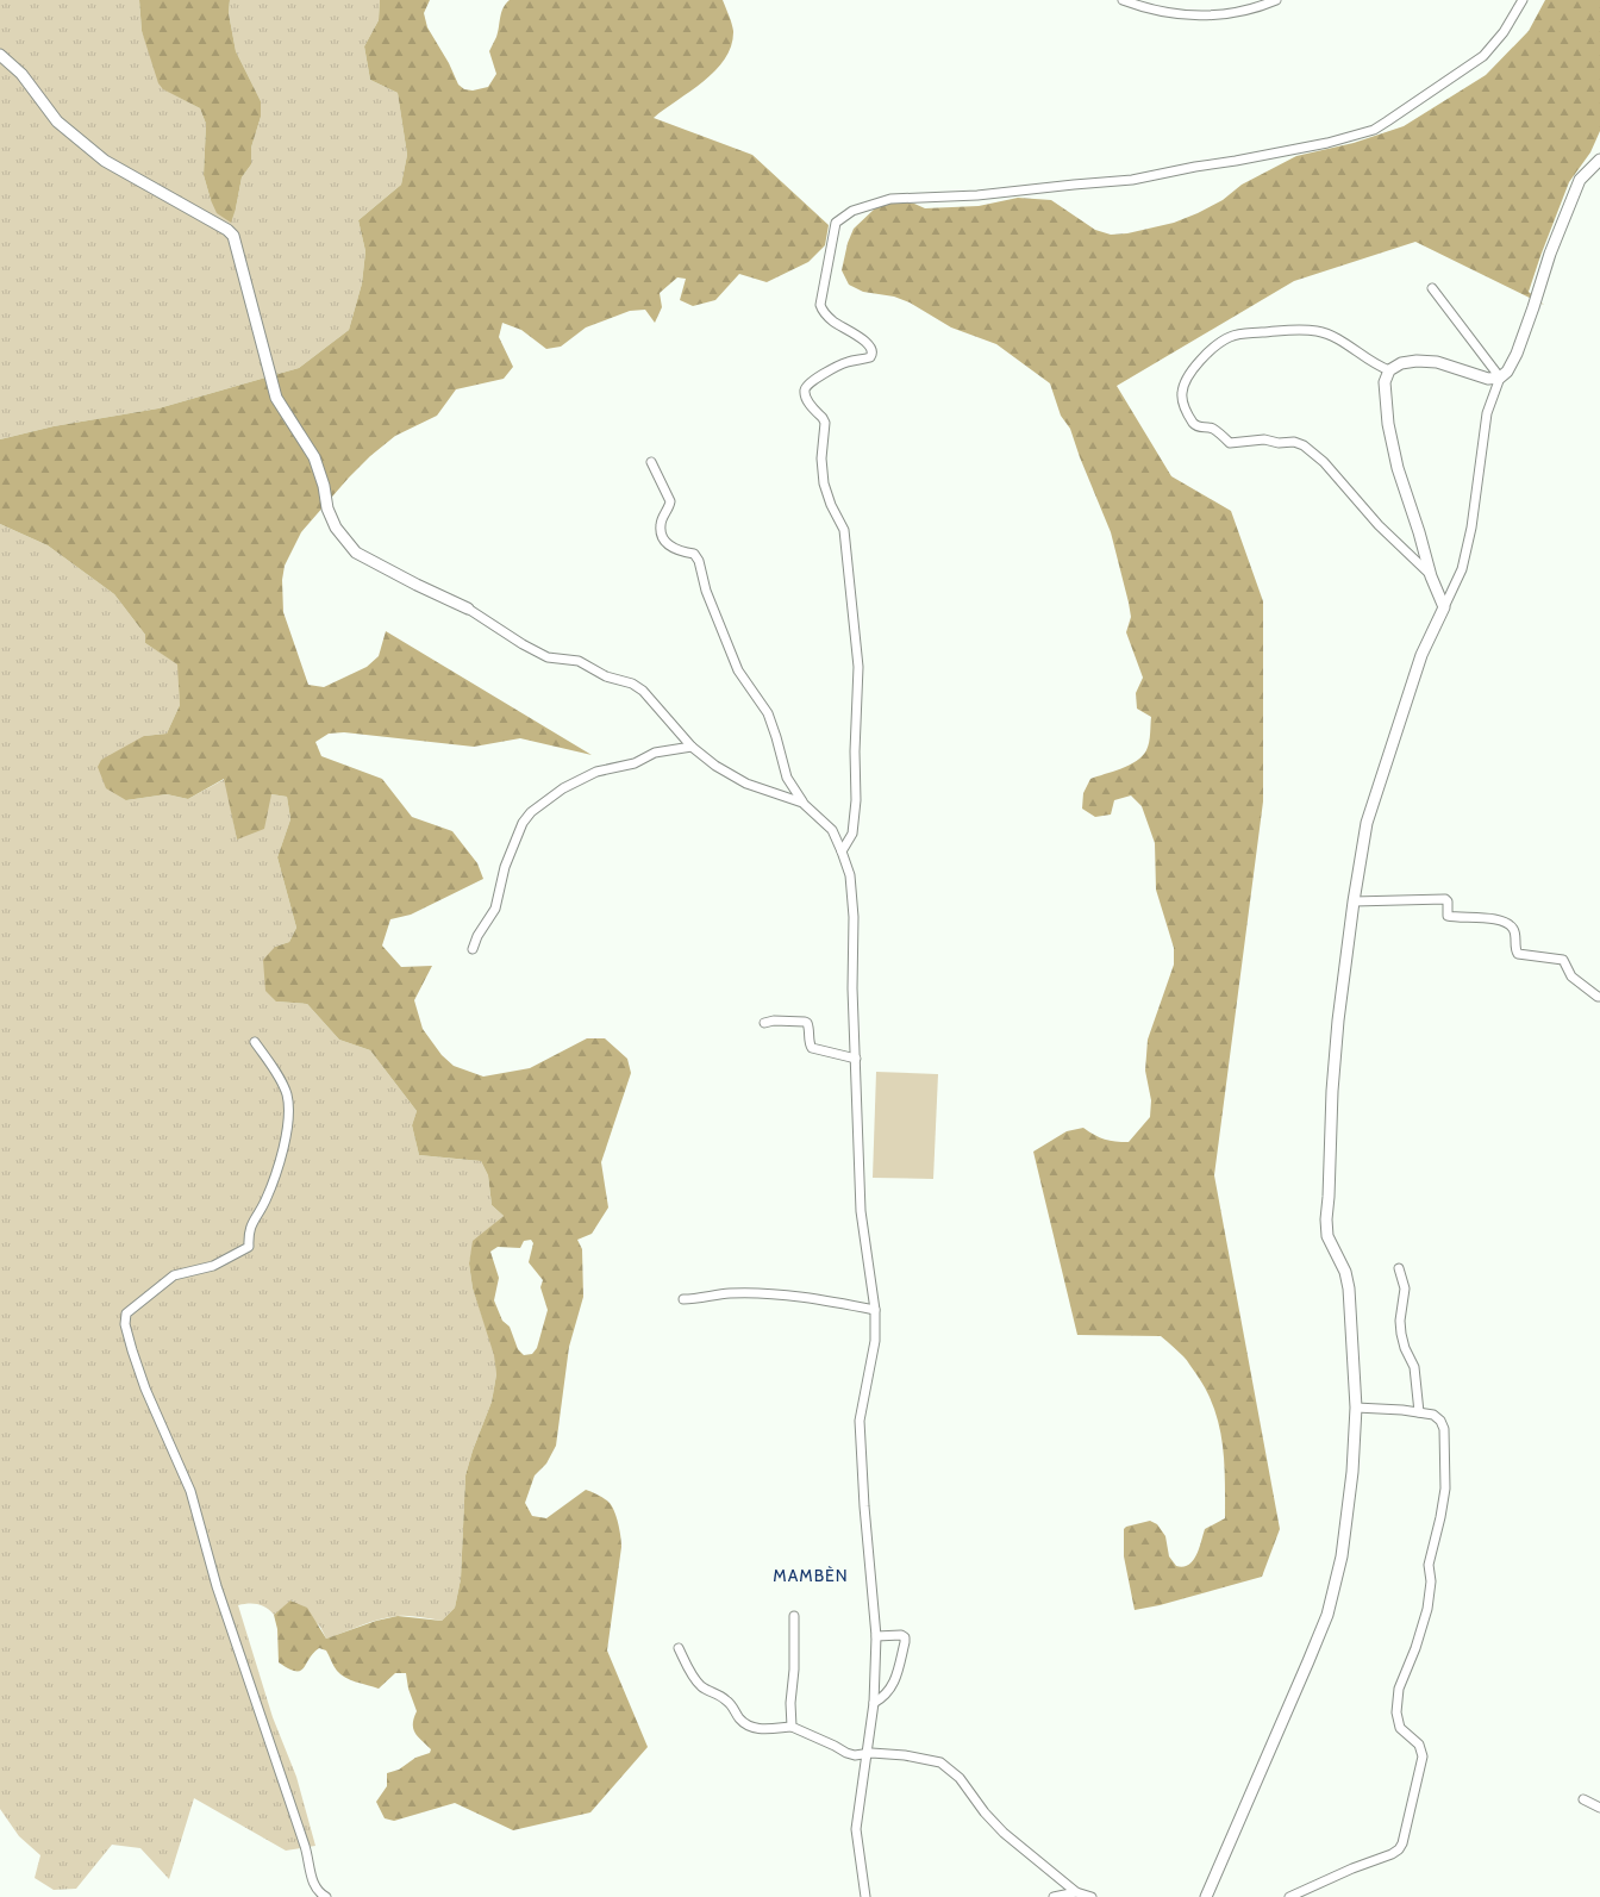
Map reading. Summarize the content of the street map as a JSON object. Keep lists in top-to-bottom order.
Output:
{
  "districts": ["MAMBÈN"]
}
